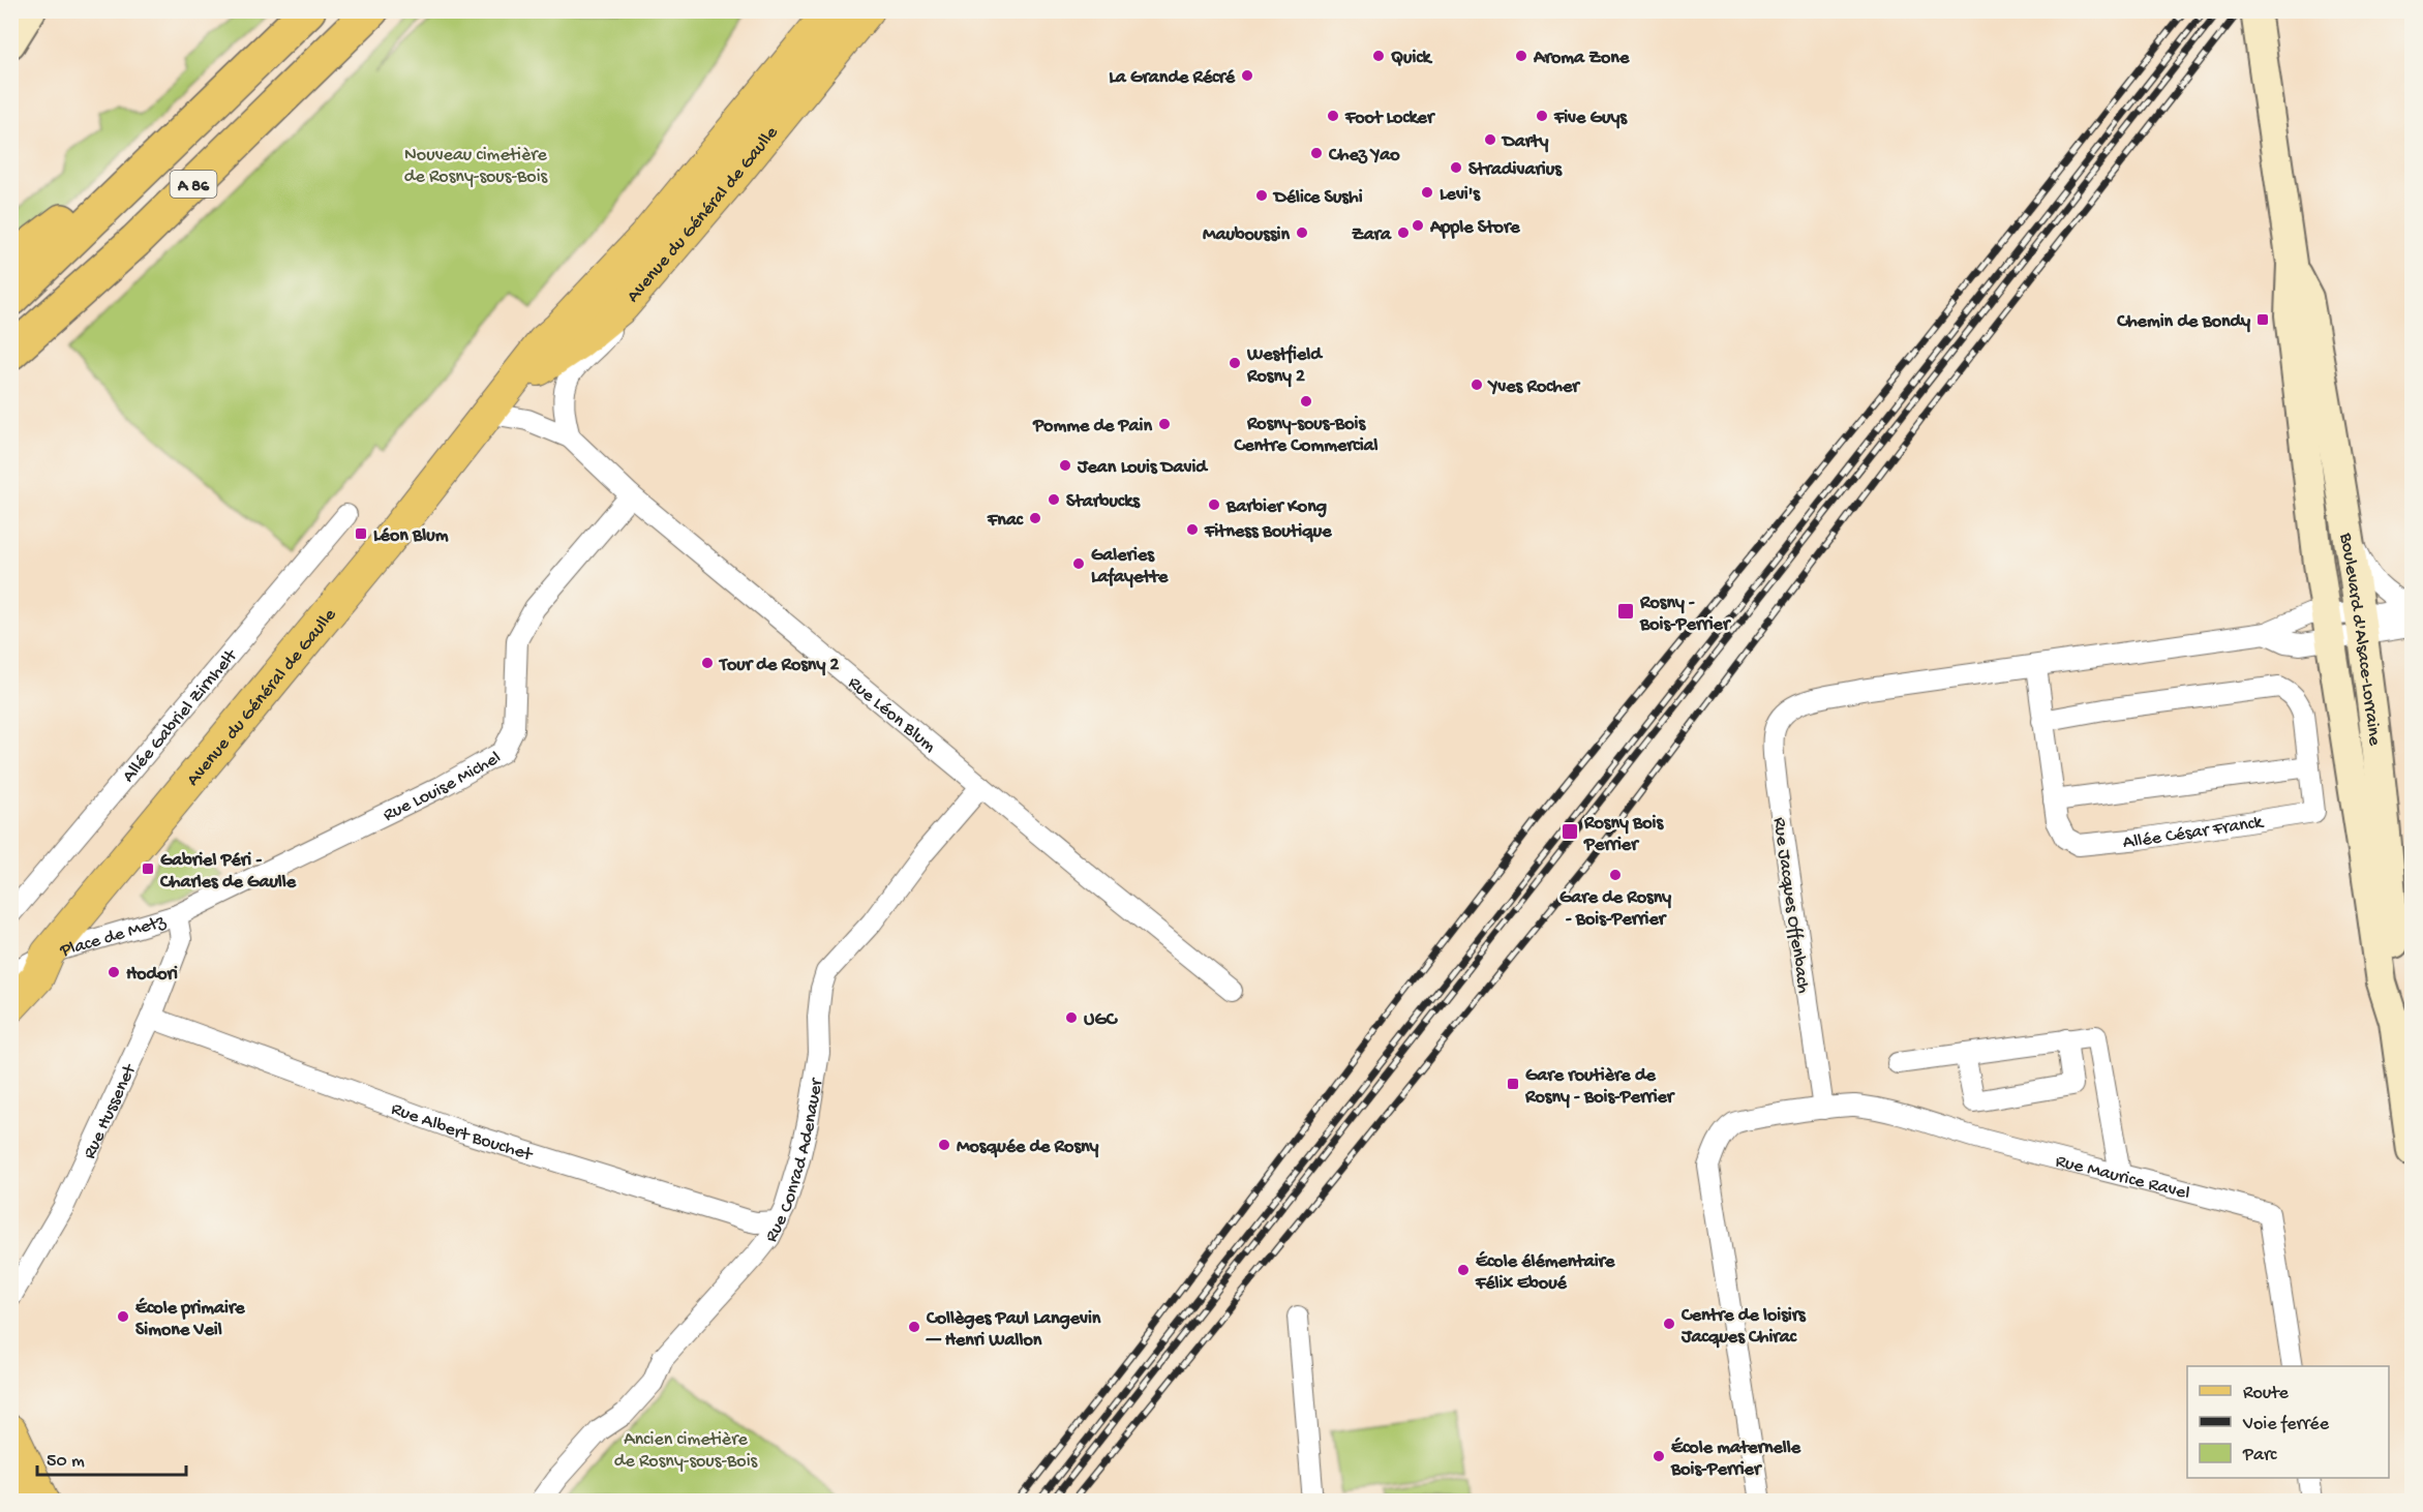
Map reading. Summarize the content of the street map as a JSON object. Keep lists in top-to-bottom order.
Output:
{
  "streets": {
    "highway": ["A 86"],
    "main road": ["Avenue du Général de Gaulle", "Boulevard d'Alsace-Lorraine"],
    "street": [
      "Rue Léon Blum",
      "Allée Gabriel Zirnhelt",
      "Rue Louise Michel",
      "Allée César Franck",
      "Rue Jacques Offenbach",
      "Place de Metz",
      "Rue Hussenet",
      "Rue Albert Bouchet",
      "Rue Conrad Adenauer",
      "Rue Maurice Ravel"
    ]
  },
  "crossings": [
    ["Avenue du Général de Gaulle", "Rue Léon Blum"],
    ["Avenue du Général de Gaulle", "Place de Metz"],
    ["Boulevard d'Alsace-Lorraine", "Rue Jacques Offenbach"],
    ["Rue Léon Blum", "Rue Louise Michel"],
    ["Rue Léon Blum", "Rue Conrad Adenauer"],
    ["Rue Louise Michel", "Place de Metz"],
    ["Rue Louise Michel", "Rue Hussenet"],
    ["Allée César Franck", "Rue Jacques Offenbach"],
    ["Rue Jacques Offenbach", "Rue Maurice Ravel"],
    ["Place de Metz", "Rue Hussenet"],
    ["Rue Hussenet", "Rue Albert Bouchet"],
    ["Rue Albert Bouchet", "Rue Conrad Adenauer"]
  ],
  "parks": ["Nouveau cimetière de Rosny-sous-Bois", "Ancien cimetière de Rosny-sous-Bois"],
  "places": {
    "other": [
      "Quick",
      "Aroma Zone",
      "La Grande Récré",
      "Foot Locker",
      "Five Guys",
      "Darty",
      "Chez Yao",
      "Stradivarius",
      "Levi's",
      "Délice Sushi",
      "Apple Store",
      "Mauboussin",
      "Zara",
      "Westfield Rosny 2",
      "Yves Rocher",
      "Rosny-sous-Bois Centre Commercial",
      "Pomme de Pain",
      "Jean Louis David",
      "Starbucks",
      "Barbier Kong",
      "Fnac",
      "Fitness Boutique",
      "Galeries Lafayette",
      "Tour de Rosny 2",
      "Gare de Rosny - Bois-Perrier",
      "Hodori",
      "UGC",
      "Mosquée de Rosny",
      "École élémentaire Félix Eboué",
      "École primaire Simone Veil",
      "Centre de loisirs Jacques Chirac",
      "Collèges Paul Langevin — Henri Wallon",
      "École maternelle Bois-Perrier"
    ],
    "transit": [
      "Chemin de Bondy",
      "Léon Blum",
      "Rosny - Bois-Perrier",
      "Rosny Bois Perrier",
      "Gabriel Péri - Charles de Gaulle",
      "Gare routière de Rosny - Bois-Perrier"
    ]
  },
  "legend": ["Route", "Voie ferrée", "Parc"],
  "scale_bar": "50 m"
}
